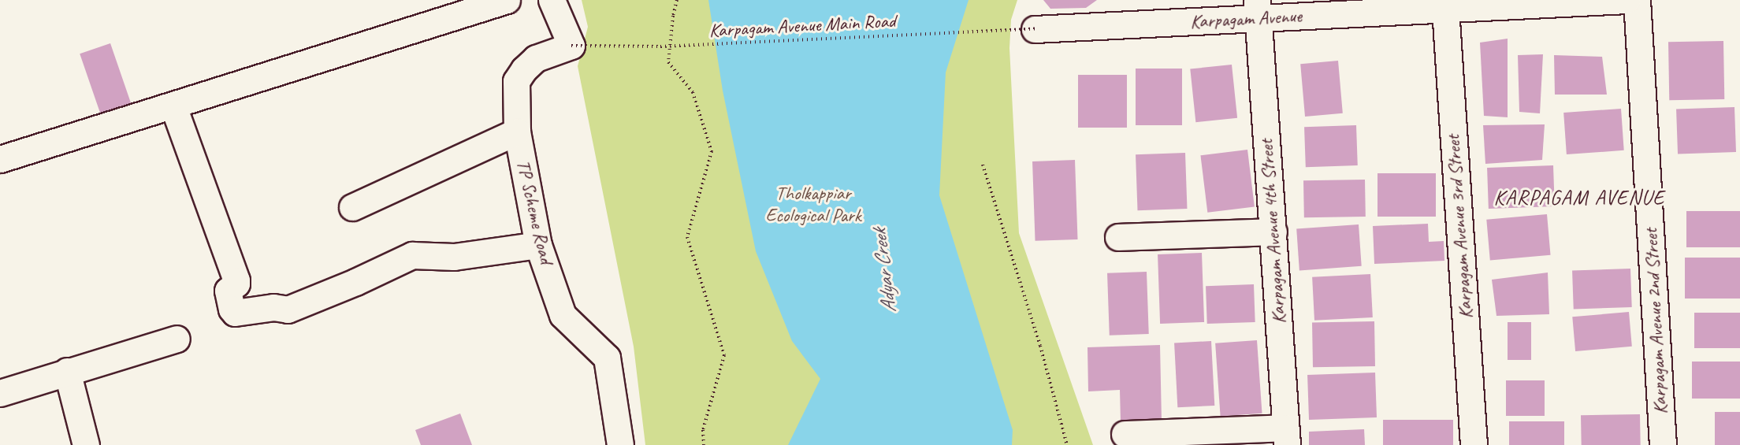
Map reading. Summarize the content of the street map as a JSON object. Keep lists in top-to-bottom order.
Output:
{
  "streets": {
    "street": [
      "Karpagam Avenue",
      "TP Scheme Road",
      "Karpagam Avenue 3rd Street",
      "Karpagam Avenue 4th Street",
      "Karpagam Avenue 2nd Street"
    ],
    "path": ["Karpagam Avenue Main Road"]
  },
  "crossings": [
    ["Karpagam Avenue", "Karpagam Avenue Main Road"],
    ["Karpagam Avenue", "Karpagam Avenue 3rd Street"],
    ["Karpagam Avenue", "Karpagam Avenue 4th Street"],
    ["Karpagam Avenue Main Road", "TP Scheme Road"]
  ],
  "districts": ["KARPAGAM AVENUE"],
  "water": ["Adyar Creek"],
  "parks": ["Tholkappiar Ecological Park"]
}
